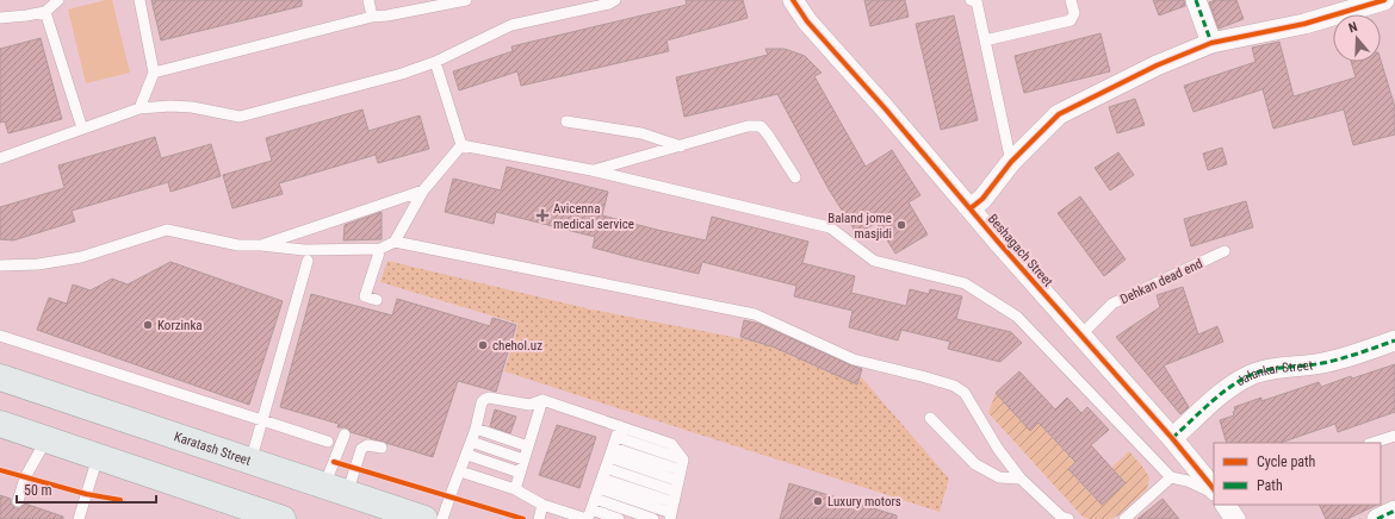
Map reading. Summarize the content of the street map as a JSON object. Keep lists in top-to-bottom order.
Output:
{
  "streets": {
    "main road": ["Karatash Street"],
    "street": ["Beshagach Street", "Jalankar Street"],
    "lane": ["Dehkan dead end"]
  },
  "crossings": [
    ["Beshagach Street", "Dehkan dead end"],
    ["Beshagach Street", "Jalankar Street"]
  ],
  "places": {
    "health": ["Avicenna medical service"],
    "other": [
      "Baland jome masjidi",
      "Korzinka",
      "chehol.uz",
      "Luxury motors"
    ]
  },
  "legend": ["Cycle path", "Path"],
  "scale_bar": "50 m",
  "north": "top"
}
